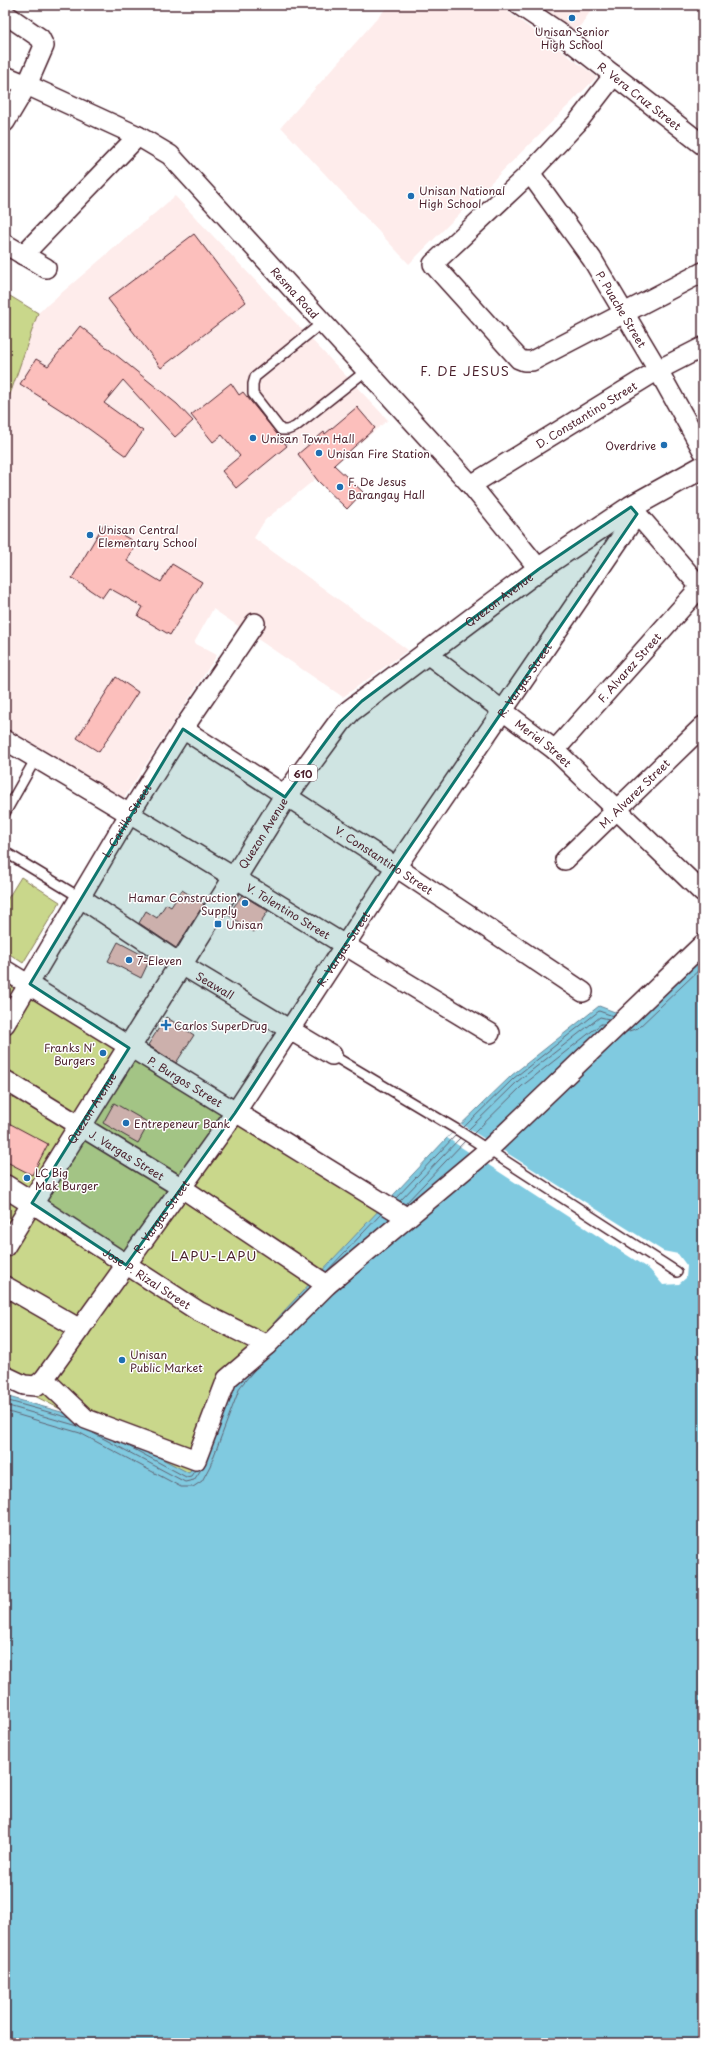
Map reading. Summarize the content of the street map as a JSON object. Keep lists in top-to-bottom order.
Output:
{
  "streets": {
    "main road": ["Quezon Avenue", "610"],
    "street": [
      "R. Vera Cruz Street",
      "Resma Road",
      "P. Puache Street",
      "D. Constantino Street",
      "F. Alvarez Street",
      "R. Vargas Street",
      "Meriel Street",
      "M. Alvarez Street",
      "L. Carillo Street",
      "V. Constantino Street",
      "V. Tolentino Street",
      "Seawall",
      "P. Burgos Street",
      "J. Vargas Street",
      "Jose P. Rizal Street"
    ]
  },
  "crossings": [
    ["Resma Road", "D. Constantino Street"],
    ["Resma Road", "Quezon Avenue"],
    ["P. Puache Street", "D. Constantino Street"],
    ["Quezon Avenue", "R. Vargas Street"],
    ["Quezon Avenue", "Meriel Street"],
    ["Quezon Avenue", "V. Constantino Street"],
    ["Quezon Avenue", "V. Tolentino Street"],
    ["Quezon Avenue", "Seawall"],
    ["Quezon Avenue", "P. Burgos Street"],
    ["Quezon Avenue", "J. Vargas Street"],
    ["Quezon Avenue", "Jose P. Rizal Street"],
    ["F. Alvarez Street", "Meriel Street"],
    ["R. Vargas Street", "Meriel Street"],
    ["R. Vargas Street", "V. Constantino Street"],
    ["R. Vargas Street", "V. Tolentino Street"],
    ["R. Vargas Street", "Seawall"],
    ["R. Vargas Street", "P. Burgos Street"],
    ["R. Vargas Street", "J. Vargas Street"],
    ["R. Vargas Street", "Jose P. Rizal Street"],
    ["Meriel Street", "M. Alvarez Street"],
    ["L. Carillo Street", "V. Constantino Street"],
    ["L. Carillo Street", "V. Tolentino Street"],
    ["L. Carillo Street", "Seawall"],
    ["L. Carillo Street", "P. Burgos Street"]
  ],
  "districts": ["F. DE JESUS", "LAPU-LAPU"],
  "places": {
    "other": [
      "Unisan Senior High School",
      "Unisan National High School",
      "Unisan Town Hall",
      "Overdrive",
      "Unisan Fire Station",
      "F. De Jesus Barangay Hall",
      "Unisan Central Elementary School",
      "Hamar Construction Supply",
      "7-Eleven",
      "Franks N' Burgers",
      "Entrepeneur Bank",
      "LC Big Mak Burger",
      "Unisan Public Market"
    ],
    "transit": ["Unisan"],
    "health": ["Carlos SuperDrug"]
  }
}
